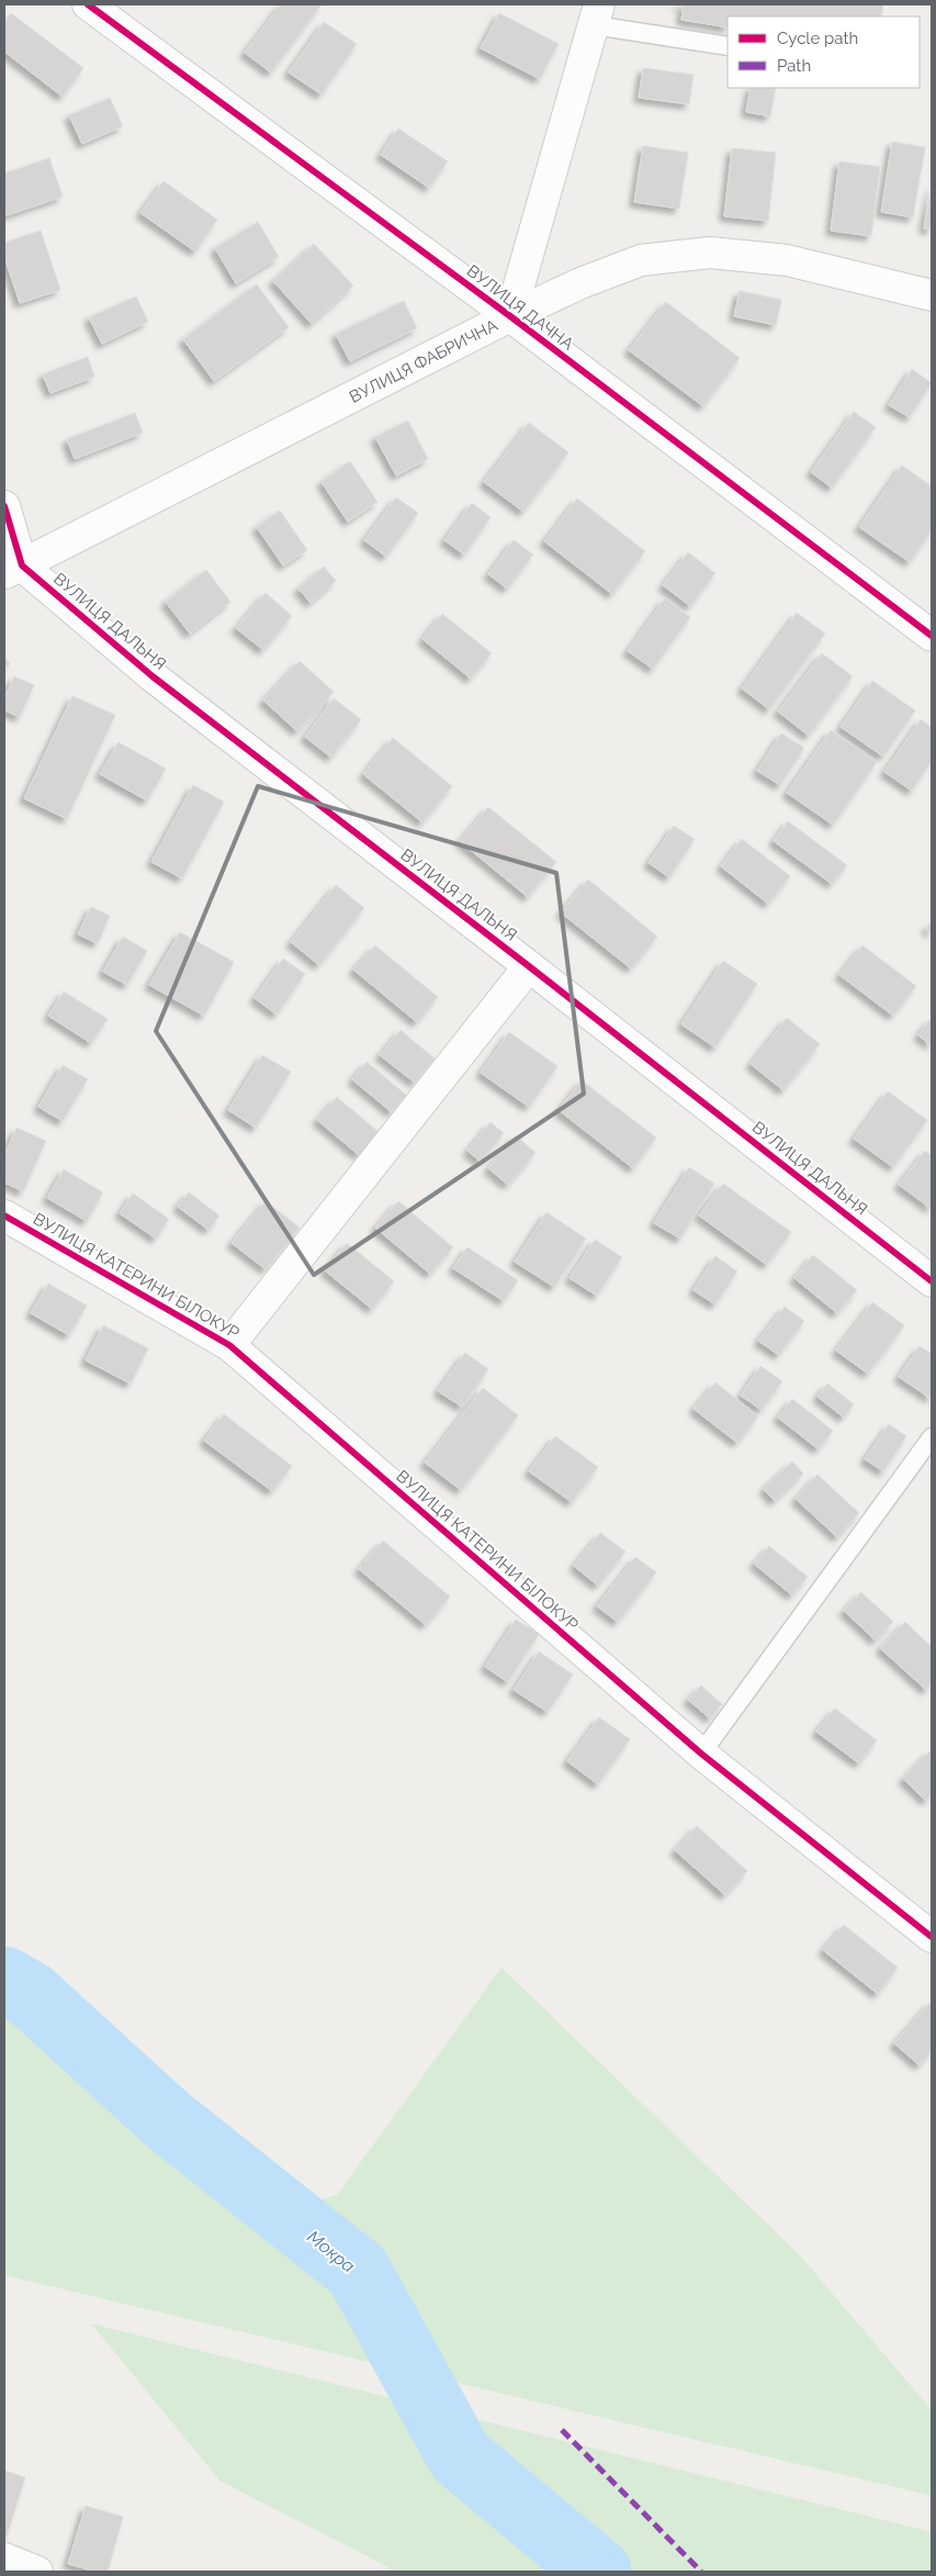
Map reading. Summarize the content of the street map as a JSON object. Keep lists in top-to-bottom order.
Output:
{
  "streets": {
    "street": [
      "ВУЛИЦЯ ДАЧНА",
      "ВУЛИЦЯ ФАБРИЧНА",
      "ВУЛИЦЯ ДАЛЬНЯ",
      "ВУЛИЦЯ КАТЕРИНИ БІЛОКУР"
    ]
  },
  "crossings": [
    ["ВУЛИЦЯ ДАЧНА", "ВУЛИЦЯ ФАБРИЧНА"],
    ["ВУЛИЦЯ ФАБРИЧНА", "ВУЛИЦЯ ДАЛЬНЯ"]
  ],
  "water": ["Мокра"],
  "legend": ["Cycle path", "Path"]
}
